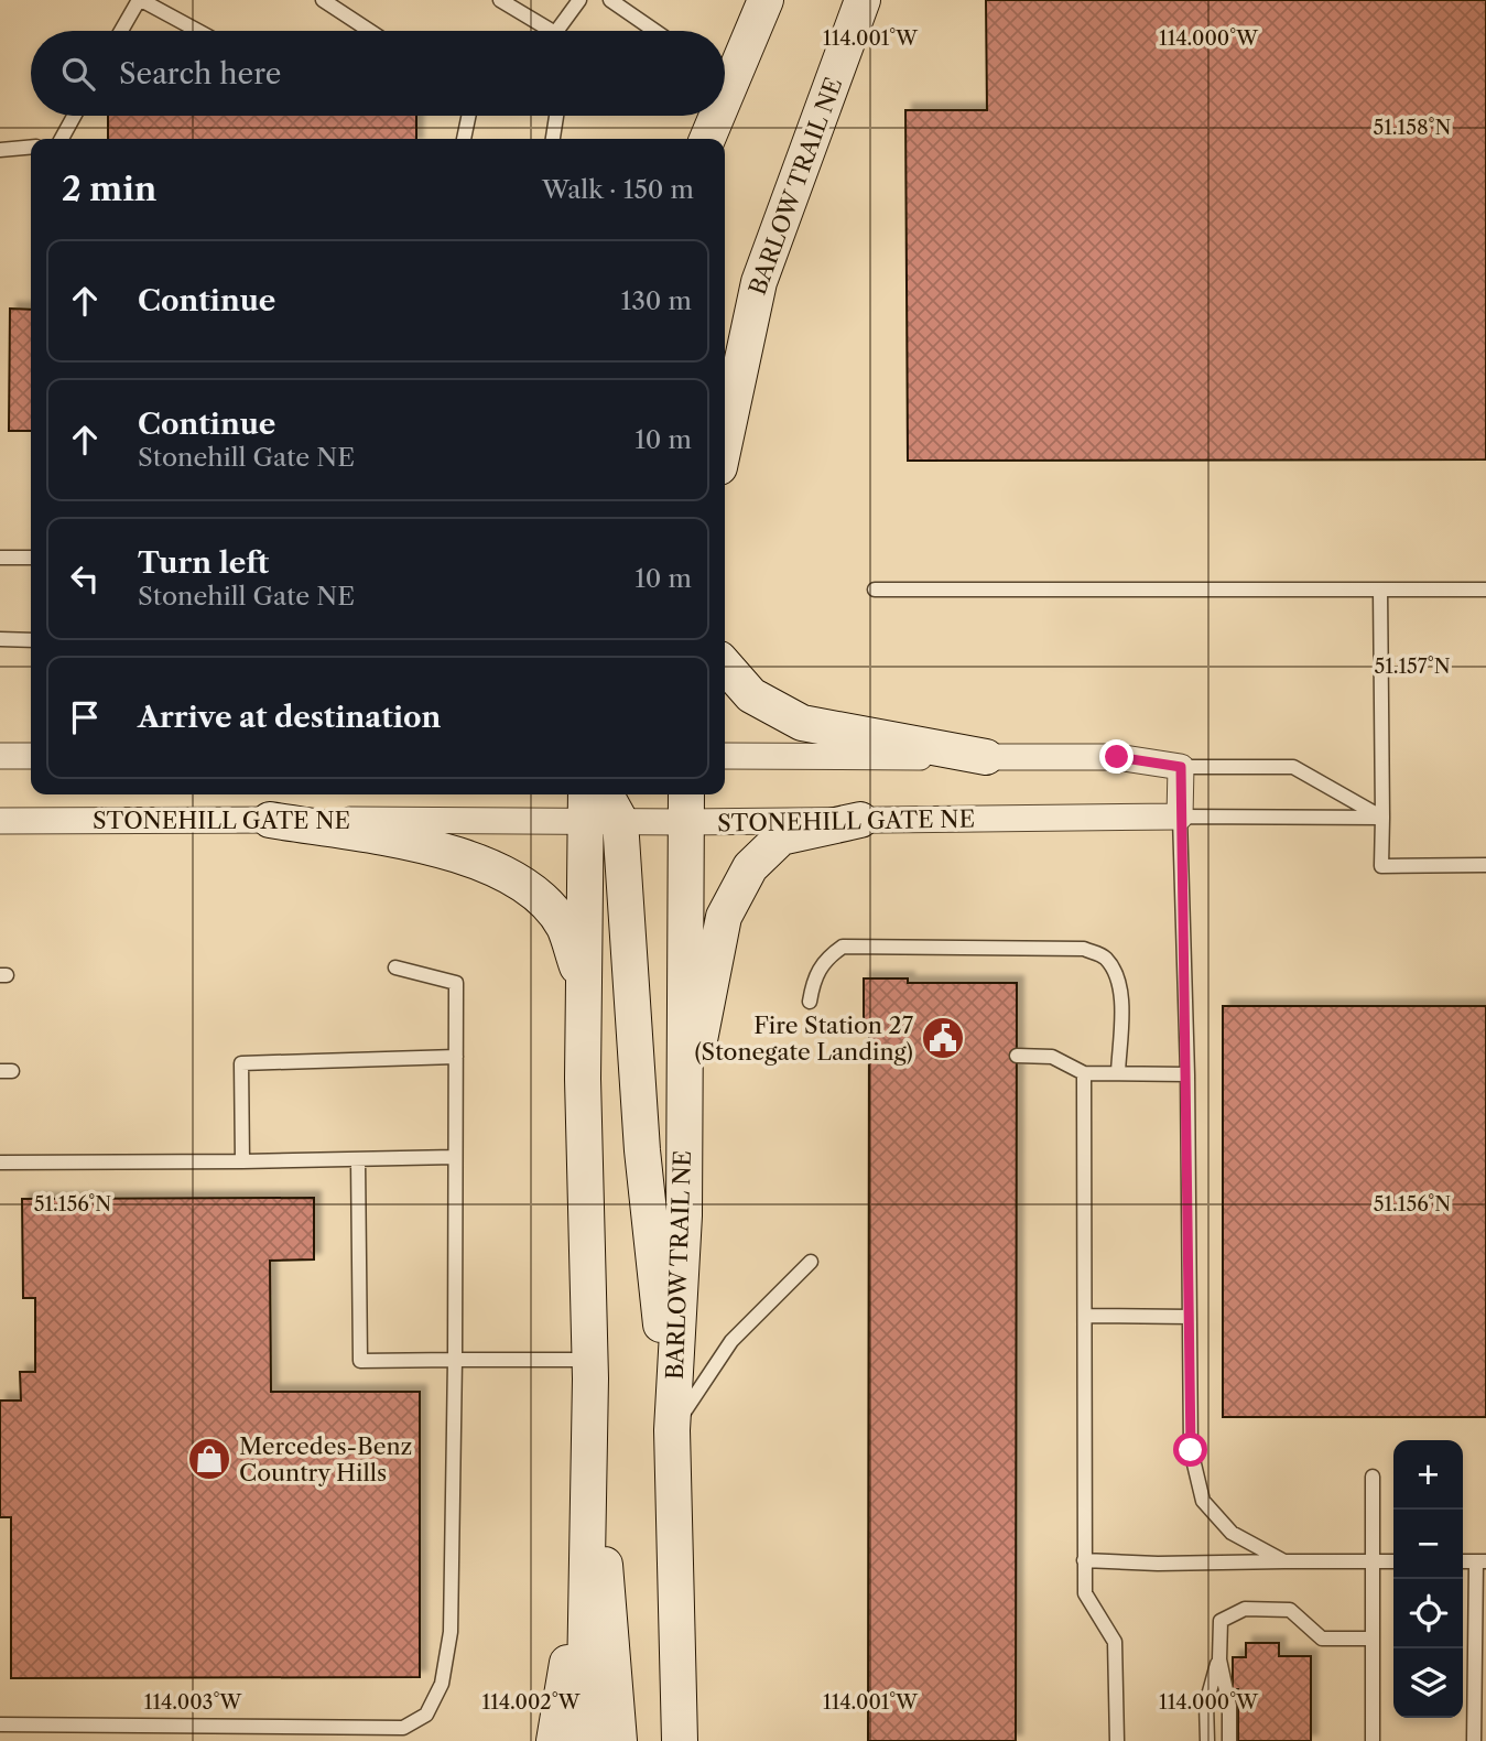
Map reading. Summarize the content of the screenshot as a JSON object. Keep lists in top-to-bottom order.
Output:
{
  "streets": {
    "main road": ["BARLOW TRAIL NE"],
    "street": ["STONEHILL GATE NE"]
  },
  "crossings": [
    ["BARLOW TRAIL NE", "STONEHILL GATE NE"]
  ],
  "places": {
    "public building": ["Fire Station 27 (Stonegate Landing)"],
    "shop": ["Mercedes-Benz Country Hills"]
  },
  "page": {
    "search": "Search here",
    "heading": ["2 min", "Walk · 150 m"],
    "list": [
      ["Continue", "130 m"],
      ["Continue", "Stonehill Gate NE", "10 m"],
      ["Turn left", "Stonehill Gate NE", "10 m"],
      "Arrive at destination"
    ],
    "map_buttons": ["+", "−"]
  },
  "coordinates": [
    "114.001°W",
    "114.000°W",
    "51.158°N",
    "51.157°N",
    "51.156°N",
    "114.003°W",
    "114.002°W"
  ]
}
